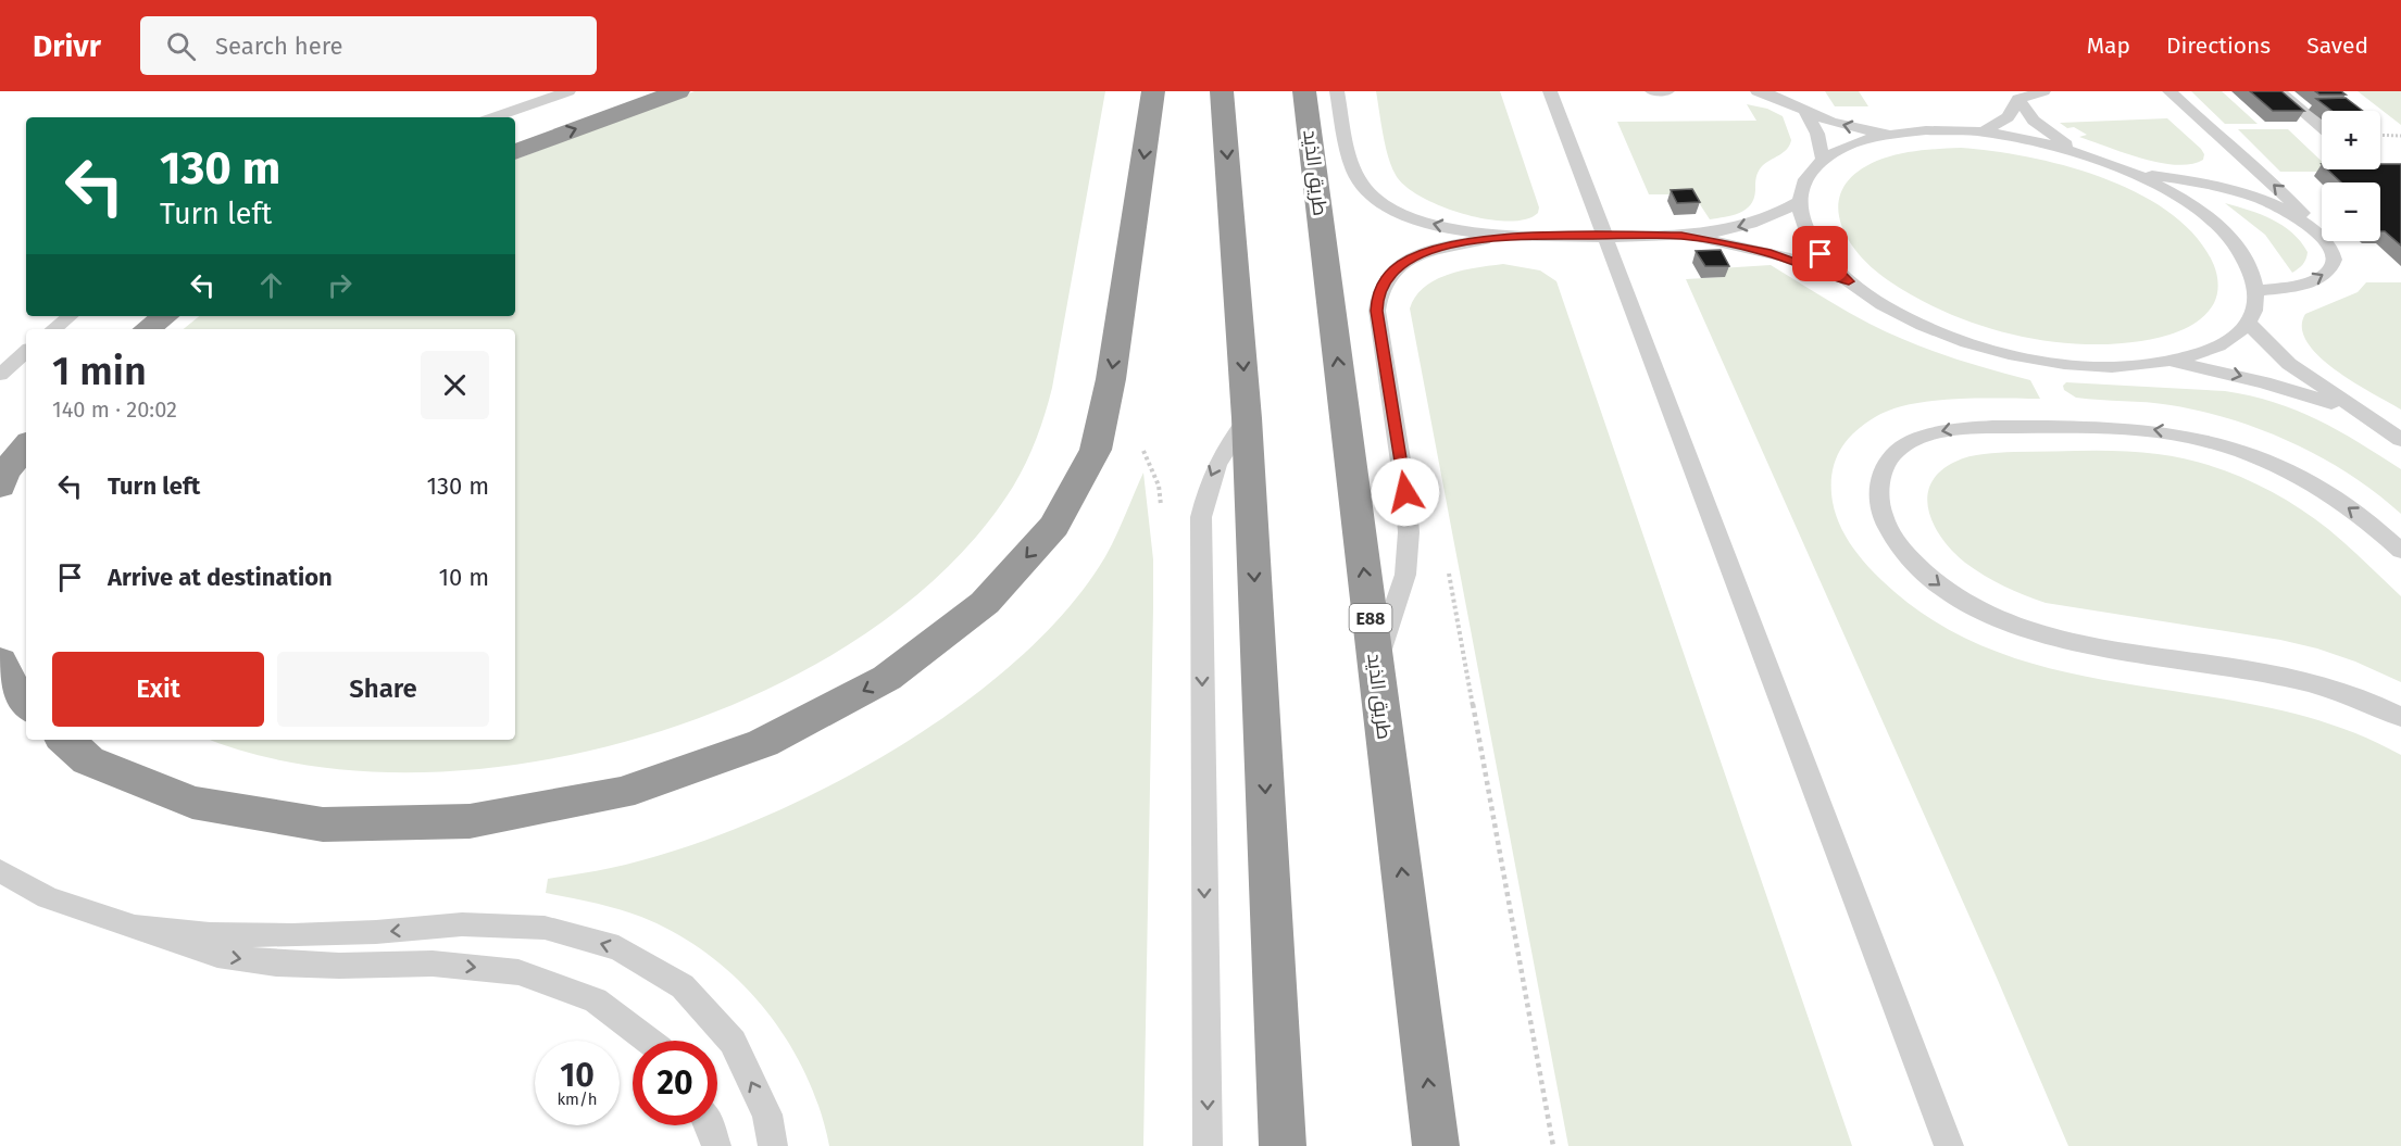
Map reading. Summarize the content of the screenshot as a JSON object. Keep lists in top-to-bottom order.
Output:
{
  "streets": {
    "highway": ["طريق الذيد", "E88"]
  },
  "page": {
    "header": "Drivr",
    "search": "Search here",
    "nav": ["Map", "Directions", "Saved"],
    "map_buttons": ["+", "−"],
    "turn": ["130 m", "Turn left"],
    "heading": ["1 min", "140 m · 20:02"],
    "list": [
      {
        "name": "Turn left",
        "value": "130 m"
      },
      {
        "name": "Arrive at destination",
        "value": "10 m"
      }
    ],
    "buttons": ["Exit", "Share"],
    "speed": "10 km/h",
    "limit": "20"
  }
}
